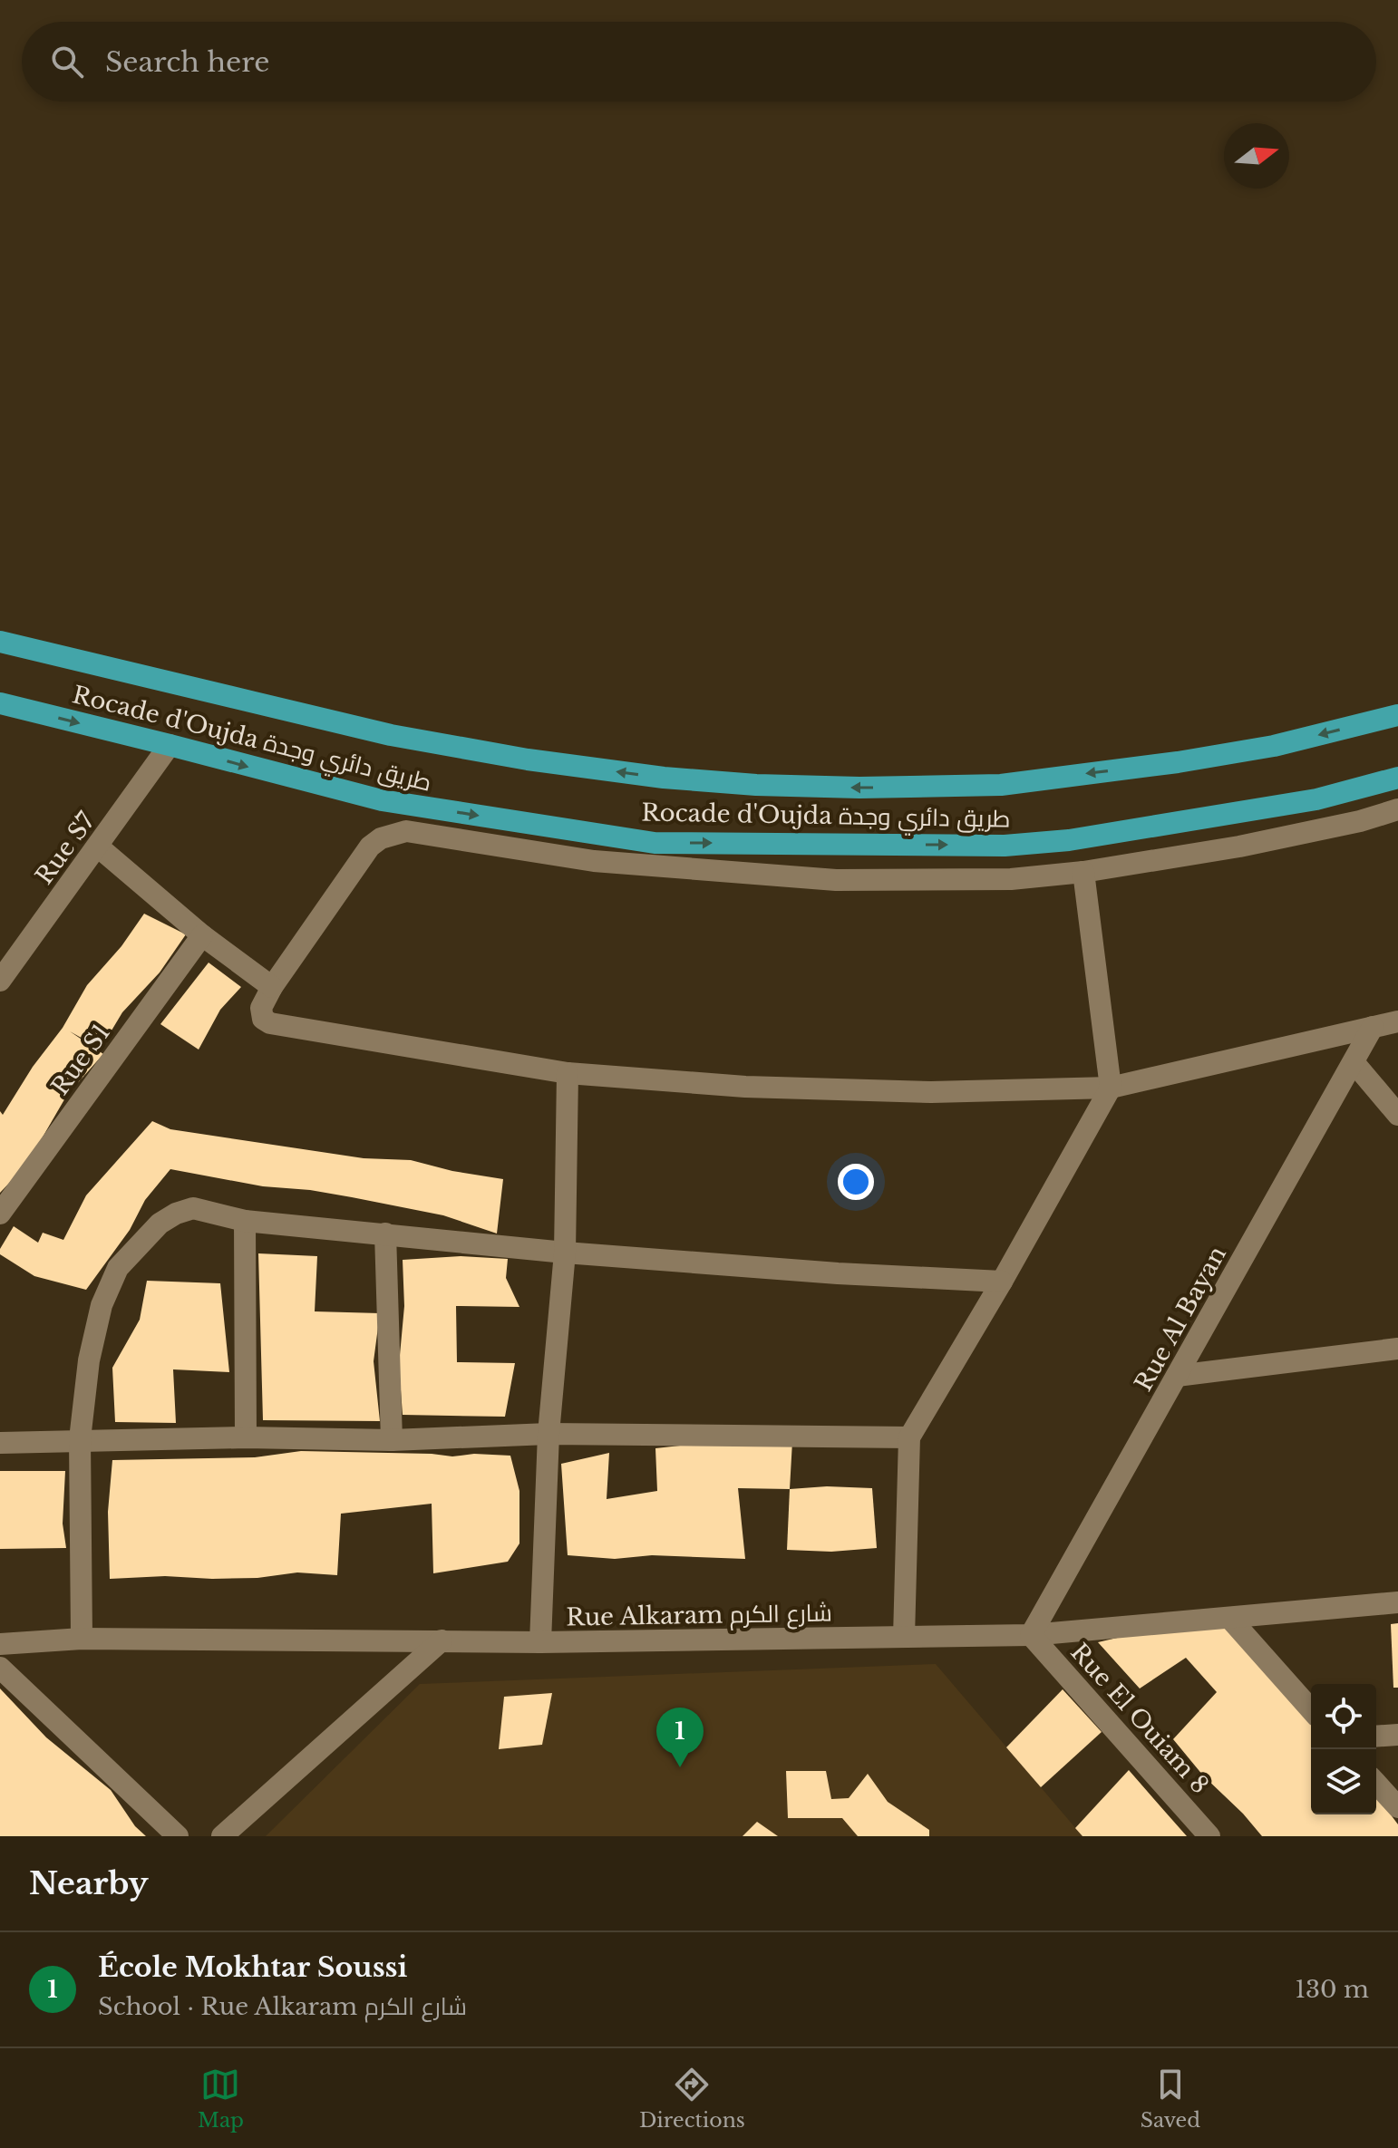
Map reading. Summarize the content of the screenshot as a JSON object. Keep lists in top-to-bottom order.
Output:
{
  "streets": {
    "highway": ["Rocade d'Oujda طريق دائري وجدة"],
    "street": [
      "Rue S7",
      "Rue S1",
      "Rue Al Bayan",
      "Rue Alkaram شارع الكرم",
      "Rue El Ouiam 8"
    ]
  },
  "crossings": [
    ["Rocade d'Oujda طريق دائري وجدة", "Rue S7"],
    ["Rue Al Bayan", "Rue Alkaram شارع الكرم"],
    ["Rue Al Bayan", "Rue El Ouiam 8"],
    ["Rue Alkaram شارع الكرم", "Rue El Ouiam 8"]
  ],
  "north": "right",
  "page": {
    "search": "Search here",
    "pins": "1",
    "heading": "Nearby",
    "list": [
      {
        "mark": "1",
        "name": "École Mokhtar Soussi",
        "note": "School · Rue Alkaram شارع الكرم",
        "value": "130 m"
      }
    ],
    "nav": ["Map", "Directions", "Saved"]
  }
}
